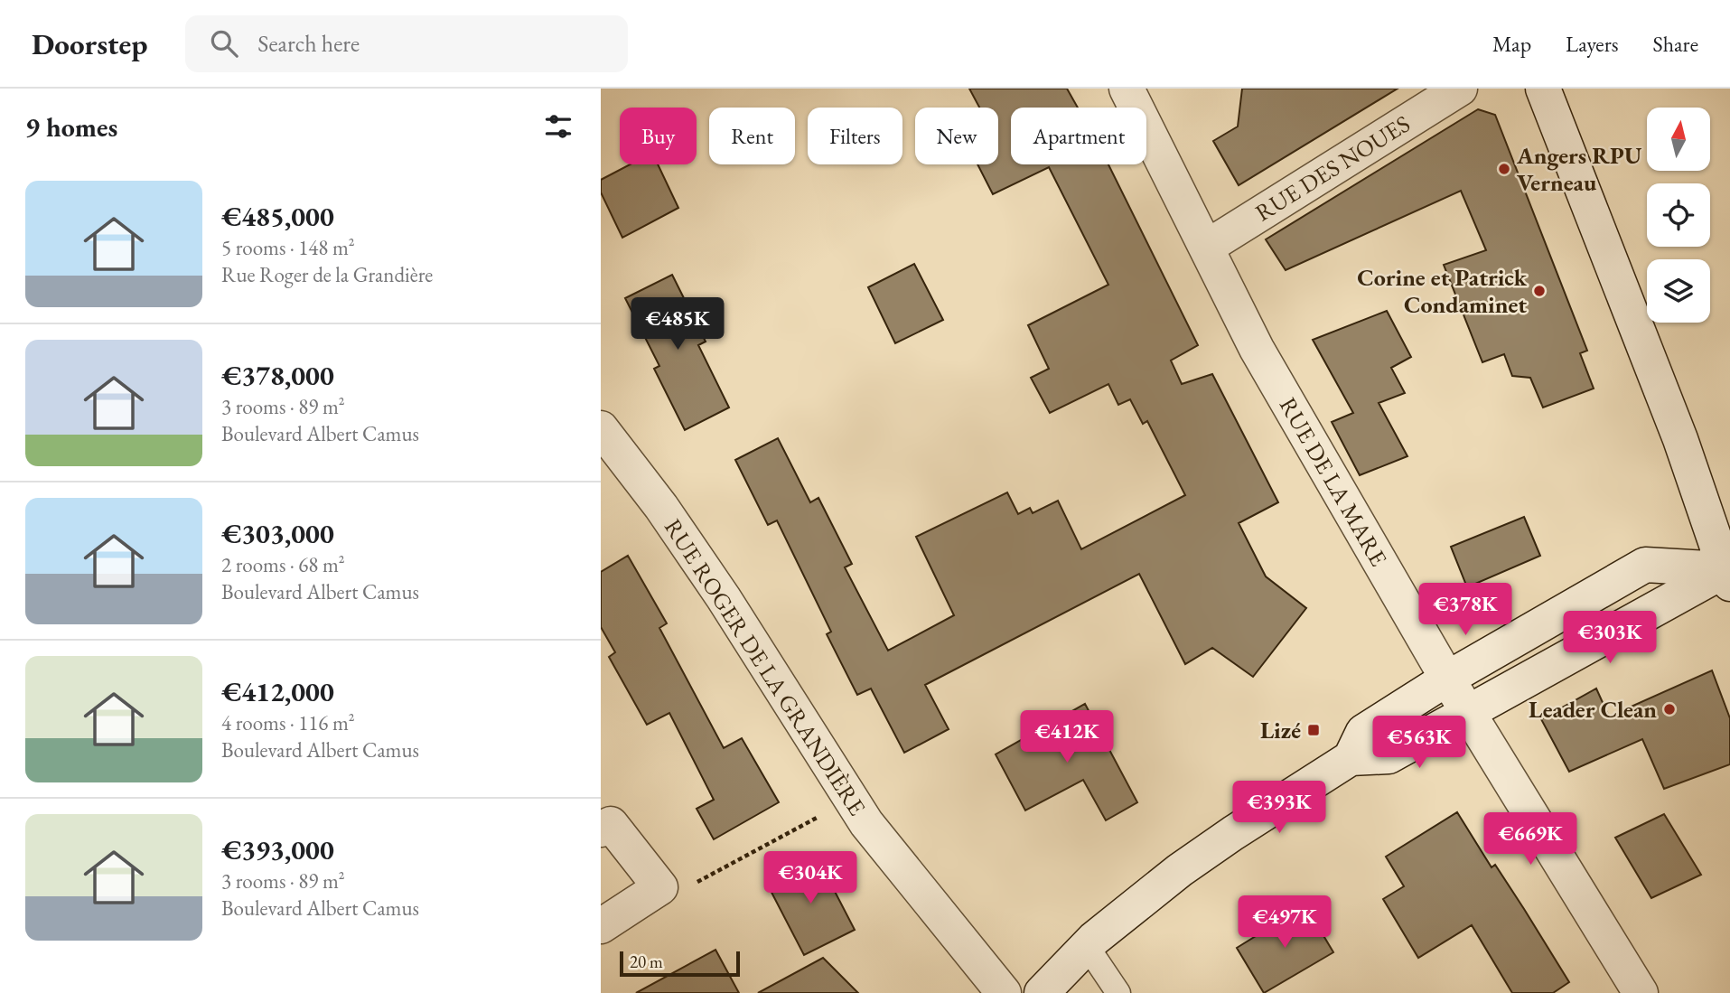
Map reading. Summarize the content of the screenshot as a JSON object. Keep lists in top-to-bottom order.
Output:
{
  "streets": {
    "street": ["RUE DES NOUES", "RUE DE LA MARE", "RUE ROGER DE LA GRANDIÈRE"]
  },
  "crossings": [
    ["RUE DES NOUES", "RUE DE LA MARE"]
  ],
  "places": {
    "other": ["Angers RPU Verneau", "Corine et Patrick Condaminet", "Leader Clean"],
    "transit": ["Lizé"]
  },
  "scale_bar": "20 m",
  "north": "top",
  "page": {
    "header": "Doorstep",
    "search": "Search here",
    "nav": ["Map", "Layers", "Share"],
    "heading": "9 homes",
    "chip": [
      "Buy",
      "Rent",
      "Filters",
      "New",
      "Apartment"
    ],
    "list": [
      {
        "name": "€485,000",
        "note": "5 rooms · 148 m² · Rue Roger de la Grandière"
      },
      {
        "name": "€378,000",
        "note": "3 rooms · 89 m² · Boulevard Albert Camus"
      },
      {
        "name": "€303,000",
        "note": "2 rooms · 68 m² · Boulevard Albert Camus"
      },
      {
        "name": "€412,000",
        "note": "4 rooms · 116 m² · Boulevard Albert Camus"
      },
      {
        "name": "€393,000",
        "note": "3 rooms · 89 m² · Boulevard Albert Camus"
      }
    ],
    "price": [
      "€485K",
      "€378K",
      "€303K",
      "€412K",
      "€563K",
      "€393K",
      "€669K",
      "€304K",
      "€497K"
    ],
    "scale": "20 m"
  }
}
